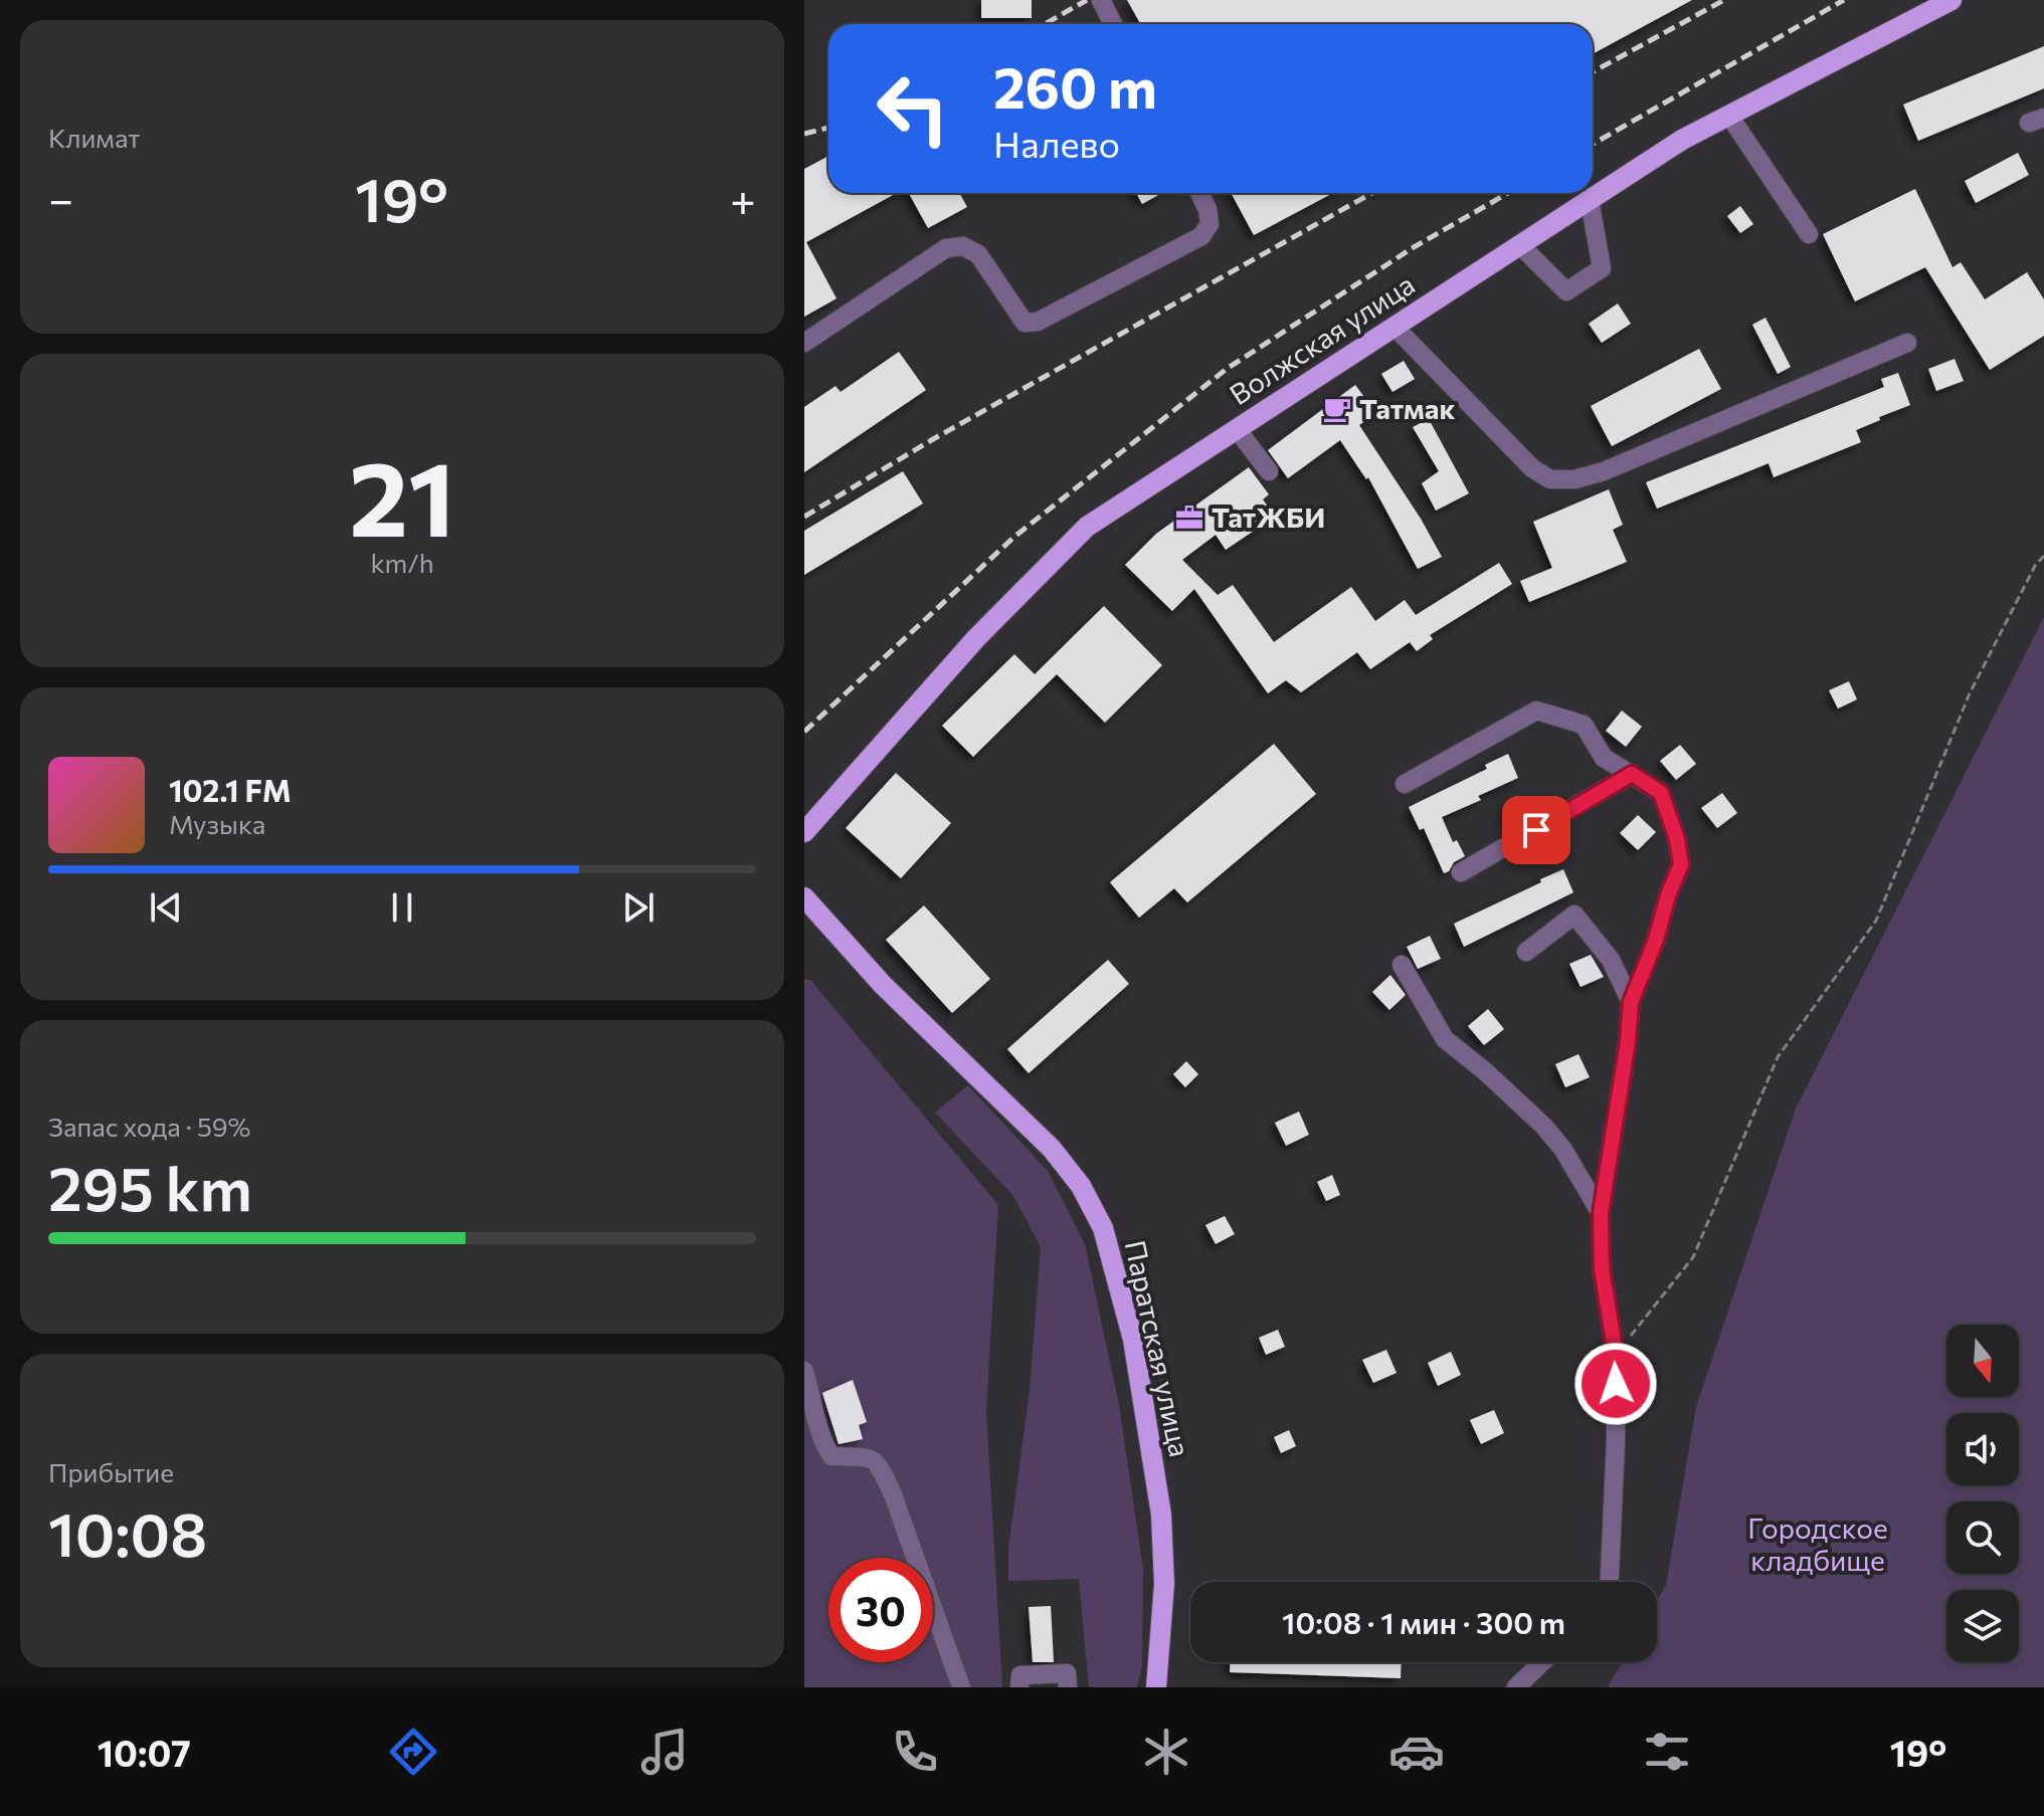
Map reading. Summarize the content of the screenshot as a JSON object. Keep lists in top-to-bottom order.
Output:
{
  "streets": {
    "main road": ["Волжская улица", "Паратская улица"]
  },
  "parks": ["Городское кладбище"],
  "places": {
    "cafe": ["Татмак"],
    "office": ["ТатЖБИ"]
  },
  "north": "bottom",
  "page": {
    "tile": [
      "Климат",
      ["21", "km/h"],
      ["Запас хода · 59%", "295 km"],
      ["Прибытие", "10:08"]
    ],
    "turn": ["260 m", "Налево"],
    "heat": ["−", "19°", "+"],
    "song": ["102.1 FM", "Музыка"],
    "limit": "30",
    "trip": "10:08 · 1 мин · 300 m",
    "tabs": ["10:07", "19°"]
  }
}
